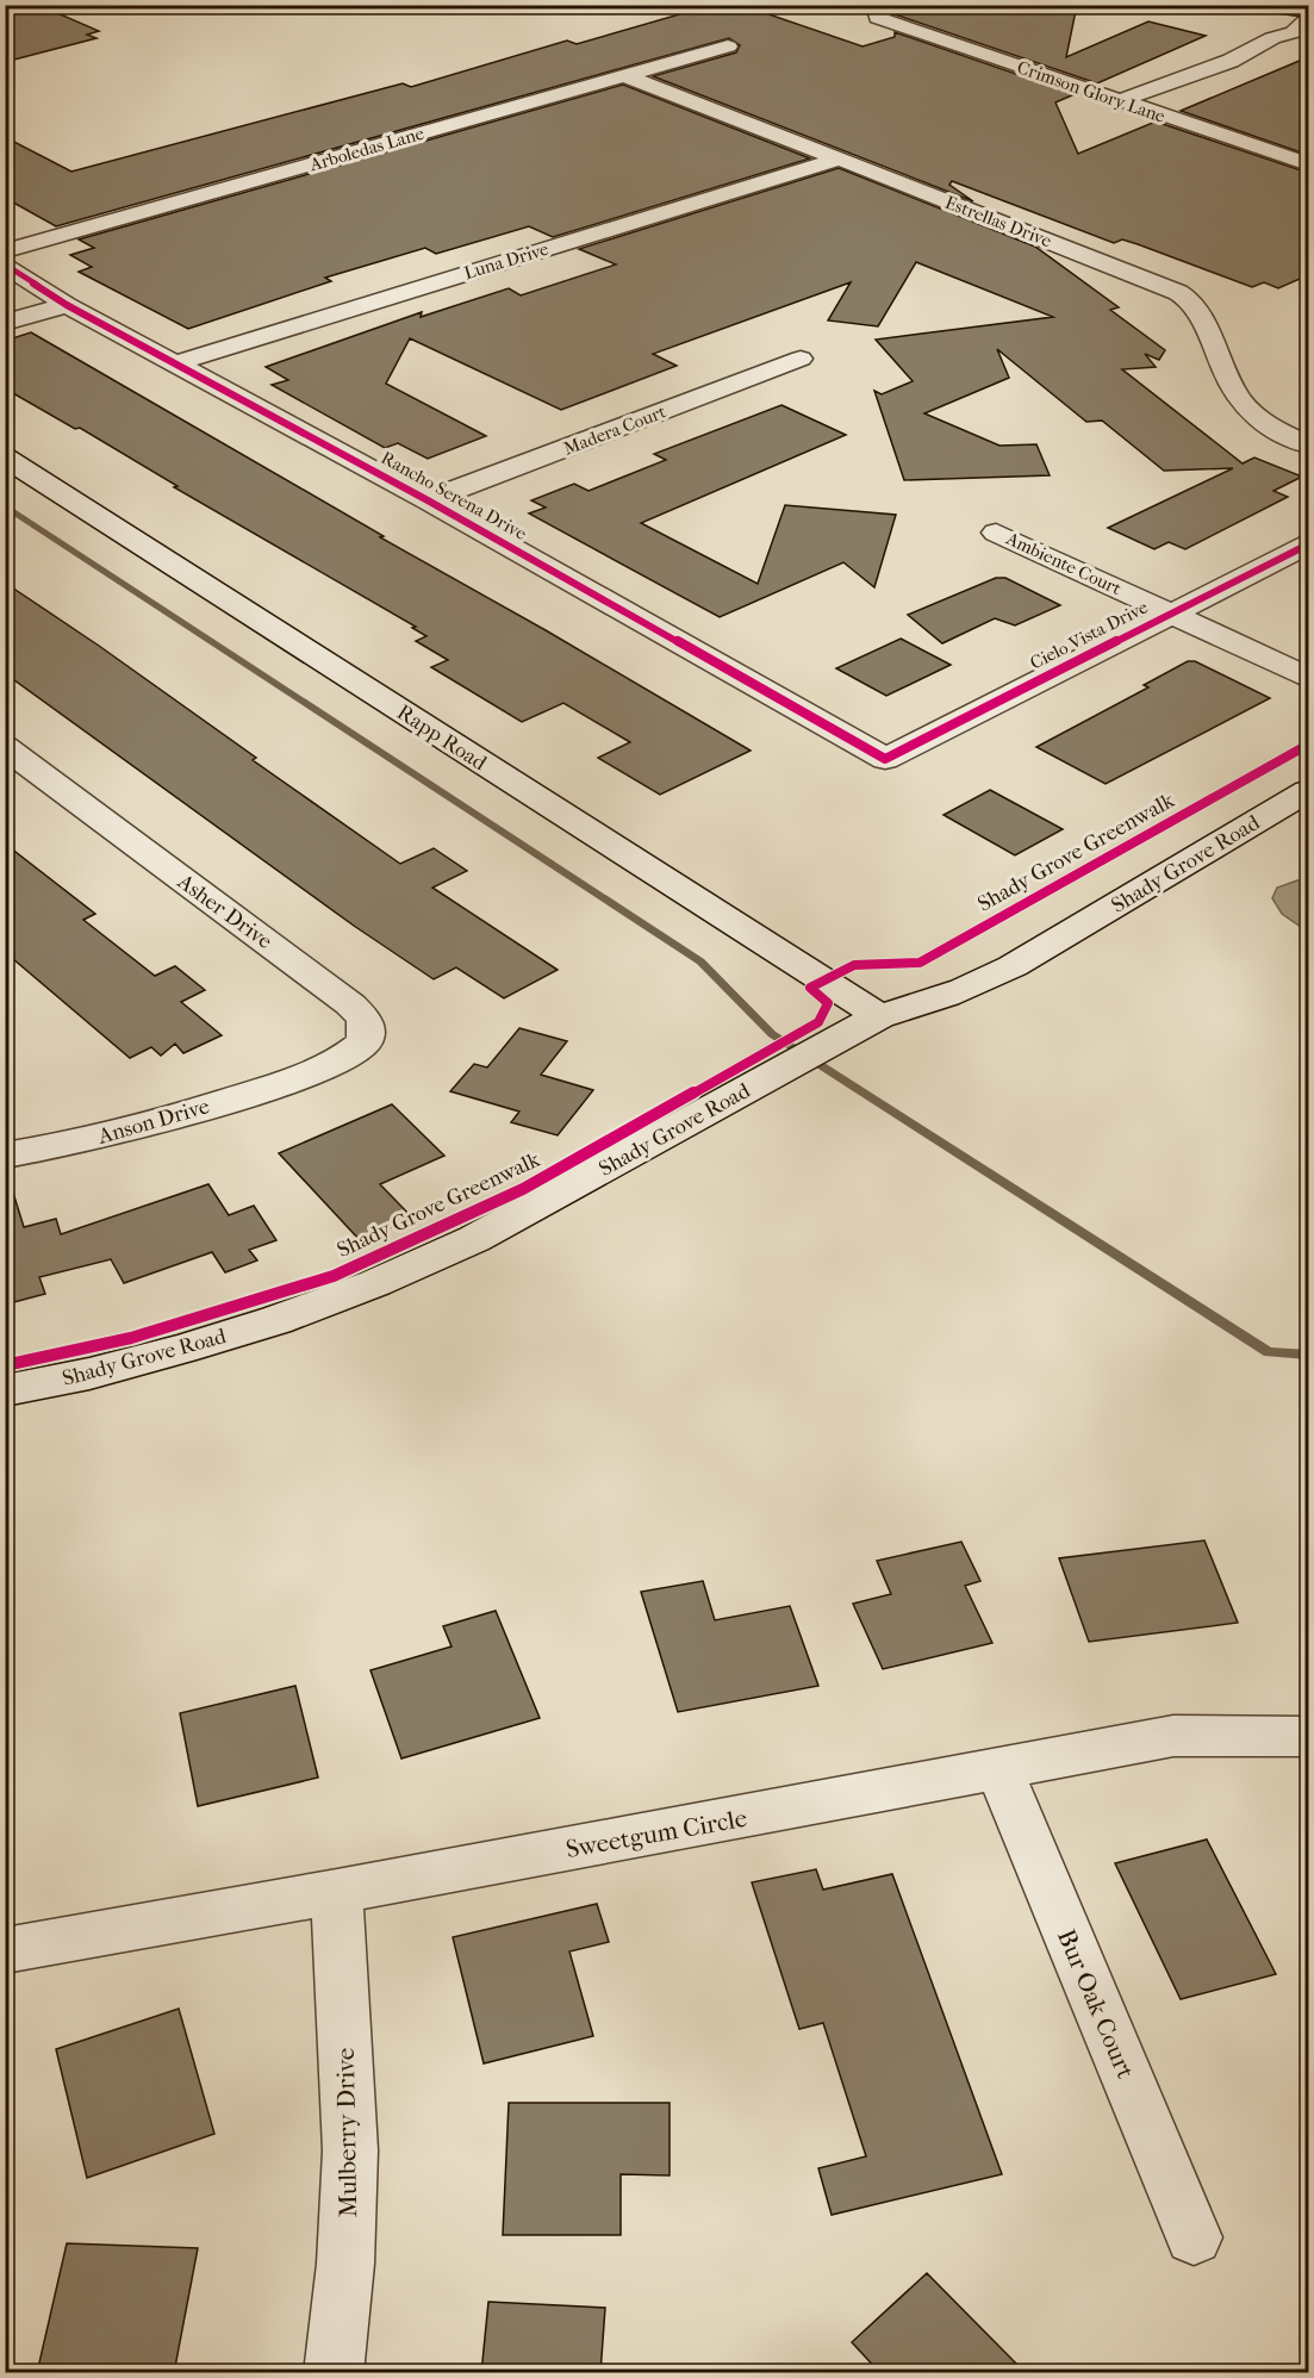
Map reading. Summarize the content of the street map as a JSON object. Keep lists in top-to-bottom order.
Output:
{
  "streets": {
    "street": [
      "Crimson Glory Lane",
      "Arboledas Lane",
      "Estrellas Drive",
      "Luna Drive",
      "Madera Court",
      "Rancho Serena Drive",
      "Ambiente Court",
      "Cielo Vista Drive",
      "Rapp Road",
      "Shady Grove Road",
      "Asher Drive",
      "Anson Drive",
      "Sweetgum Circle",
      "Bur Oak Court",
      "Mulberry Drive"
    ],
    "cycle path": ["Shady Grove Greenwalk"]
  },
  "crossings": [
    ["Arboledas Lane", "Estrellas Drive"],
    ["Estrellas Drive", "Luna Drive"],
    ["Luna Drive", "Rancho Serena Drive"],
    ["Madera Court", "Rancho Serena Drive"],
    ["Rancho Serena Drive", "Cielo Vista Drive"],
    ["Ambiente Court", "Cielo Vista Drive"],
    ["Rapp Road", "Shady Grove Road"],
    ["Asher Drive", "Anson Drive"],
    ["Sweetgum Circle", "Bur Oak Court"],
    ["Sweetgum Circle", "Mulberry Drive"]
  ]
}
